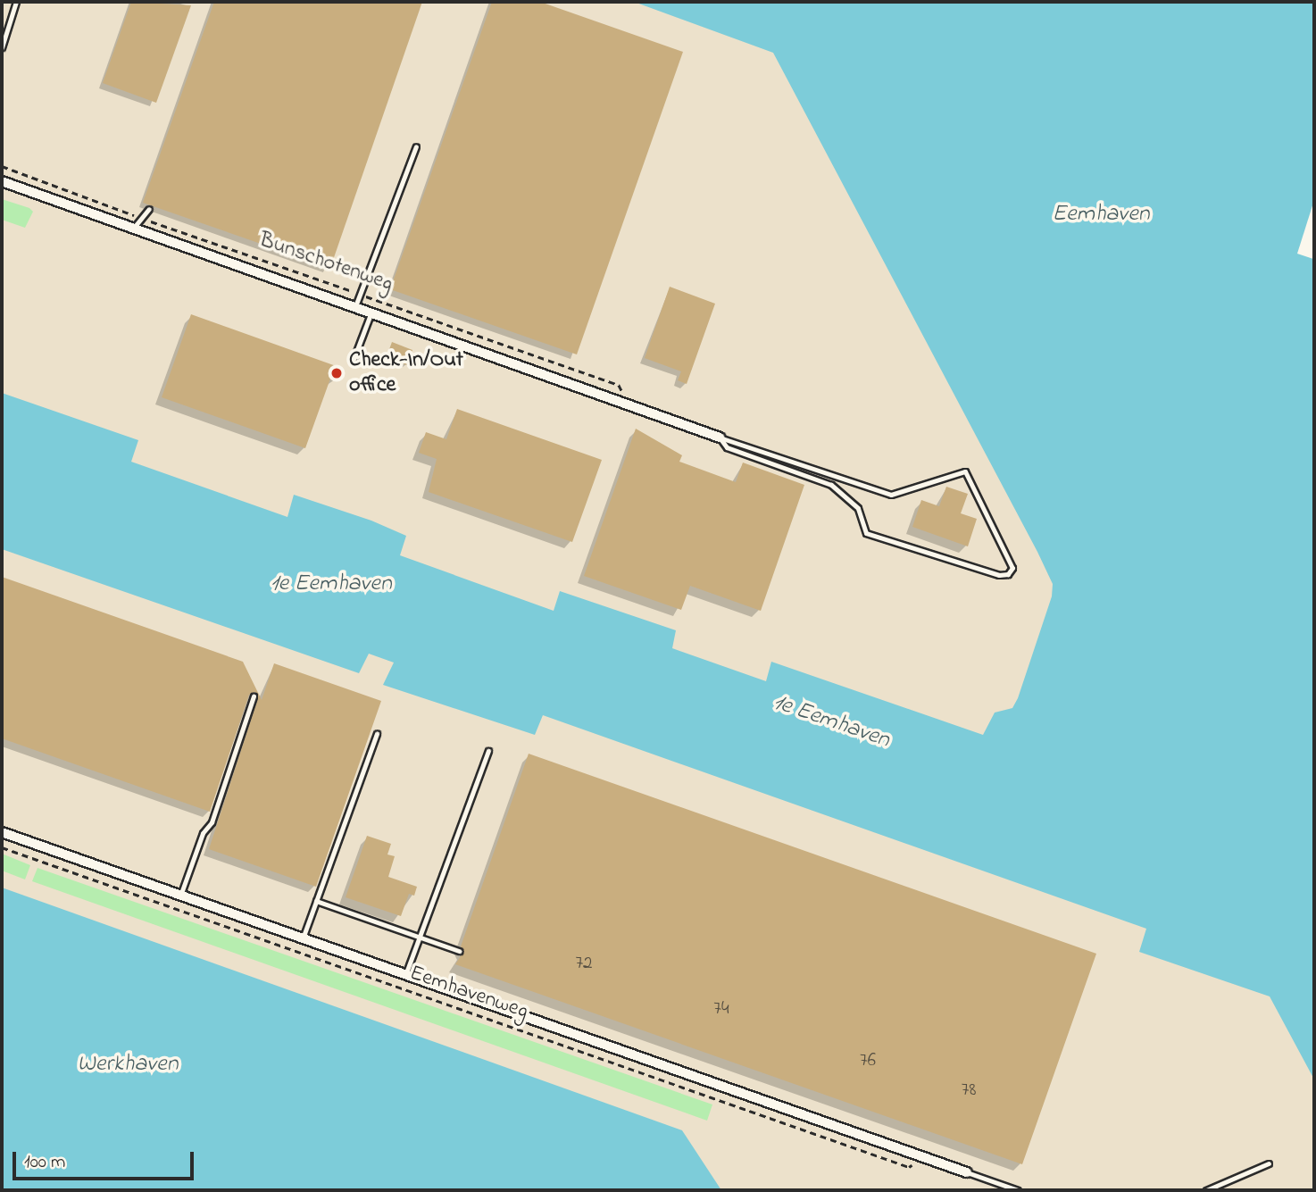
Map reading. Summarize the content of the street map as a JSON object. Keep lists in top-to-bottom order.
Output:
{
  "streets": {
    "street": ["Bunschotenweg", "Eemhavenweg"]
  },
  "water": ["Eemhaven", "1e Eemhaven", "Werkhaven"],
  "places": ["Check-In/Out office"],
  "house_numbers": [
    "72",
    "74",
    "76",
    "78"
  ],
  "scale_bar": "100 m"
}
